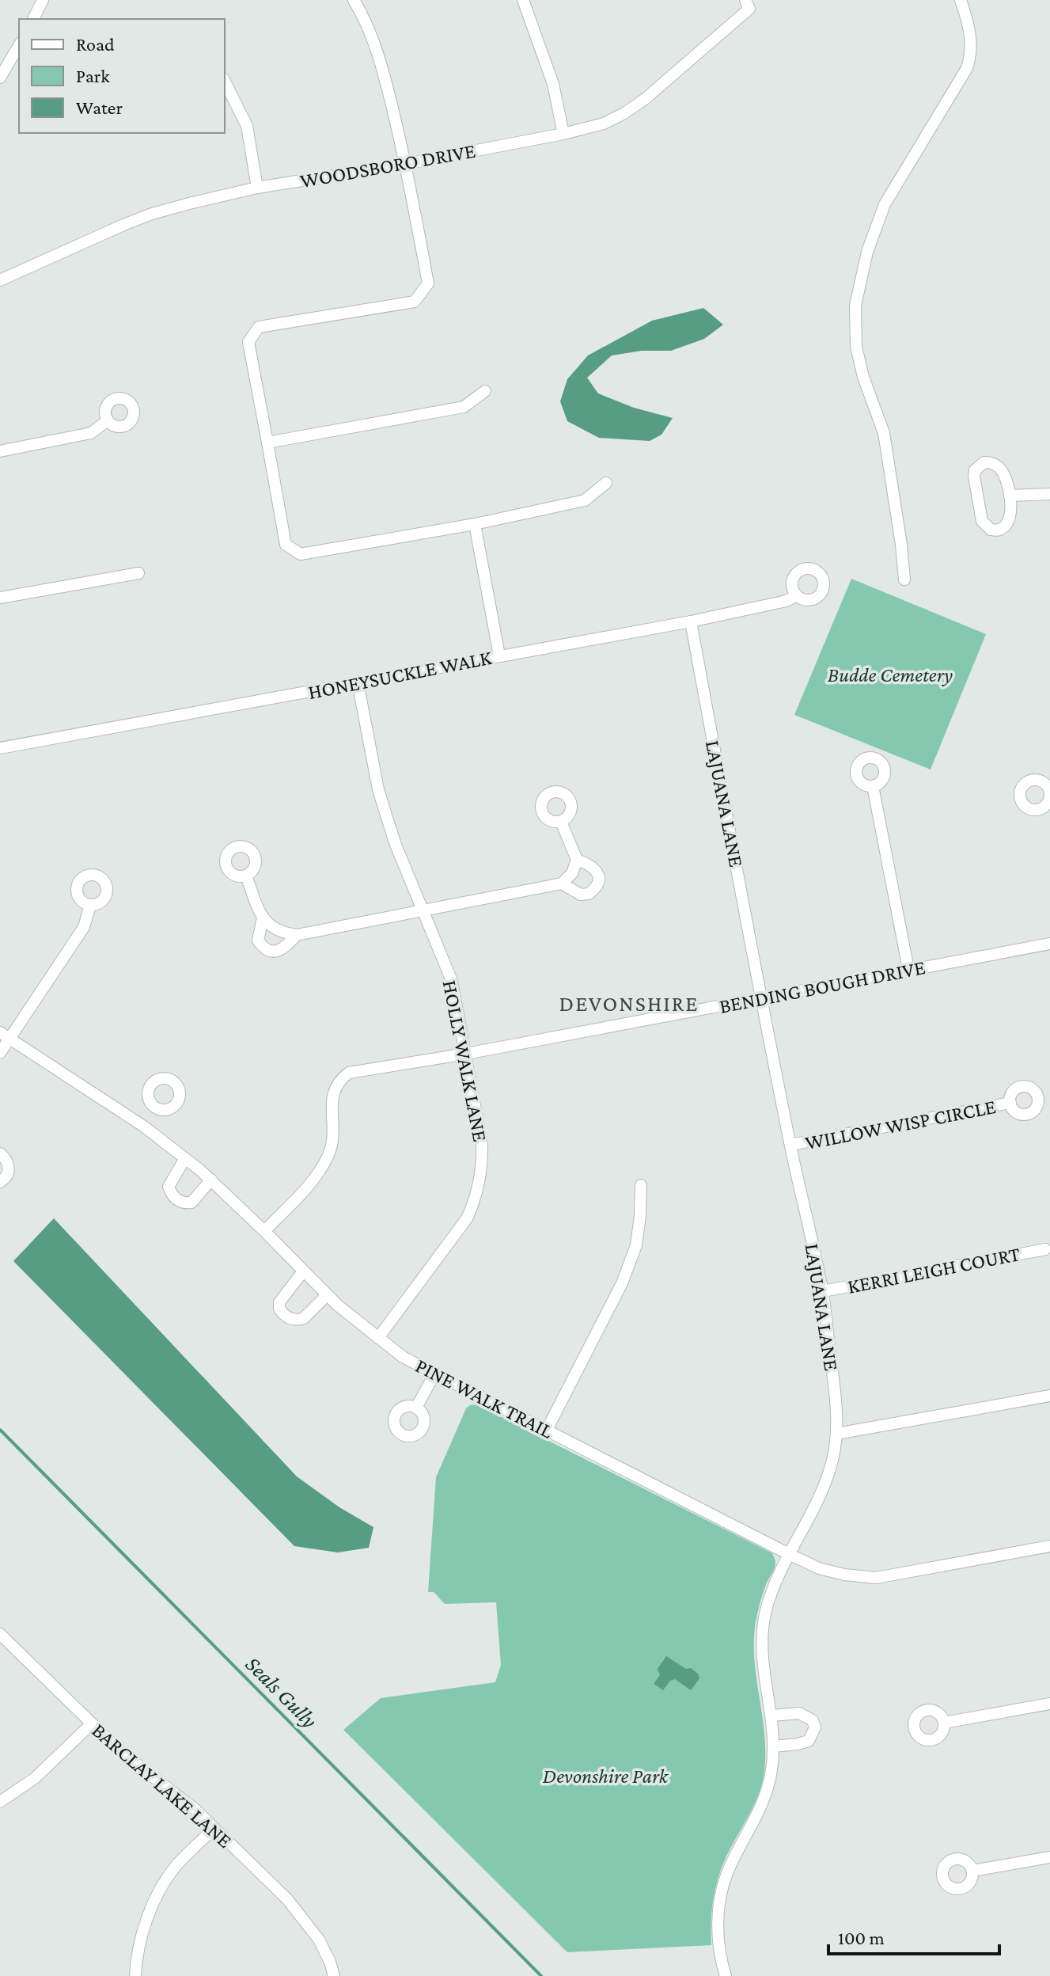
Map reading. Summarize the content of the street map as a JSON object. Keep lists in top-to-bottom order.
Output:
{
  "streets": {
    "street": [
      "WOODSBORO DRIVE",
      "HONEYSUCKLE WALK",
      "LAJUANA LANE",
      "BENDING BOUGH DRIVE",
      "HOLLY WALK LANE",
      "WILLOW WISP CIRCLE",
      "KERRI LEIGH COURT",
      "PINE WALK TRAIL",
      "BARCLAY LAKE LANE"
    ]
  },
  "crossings": [
    ["HONEYSUCKLE WALK", "LAJUANA LANE"],
    ["HONEYSUCKLE WALK", "HOLLY WALK LANE"],
    ["LAJUANA LANE", "BENDING BOUGH DRIVE"],
    ["LAJUANA LANE", "WILLOW WISP CIRCLE"],
    ["LAJUANA LANE", "KERRI LEIGH COURT"],
    ["LAJUANA LANE", "PINE WALK TRAIL"],
    ["BENDING BOUGH DRIVE", "HOLLY WALK LANE"],
    ["BENDING BOUGH DRIVE", "PINE WALK TRAIL"],
    ["HOLLY WALK LANE", "PINE WALK TRAIL"]
  ],
  "districts": ["DEVONSHIRE"],
  "water": ["Seals Gully"],
  "parks": ["Budde Cemetery", "Devonshire Park"],
  "legend": ["Road", "Park", "Water"],
  "scale_bar": "100 m"
}
